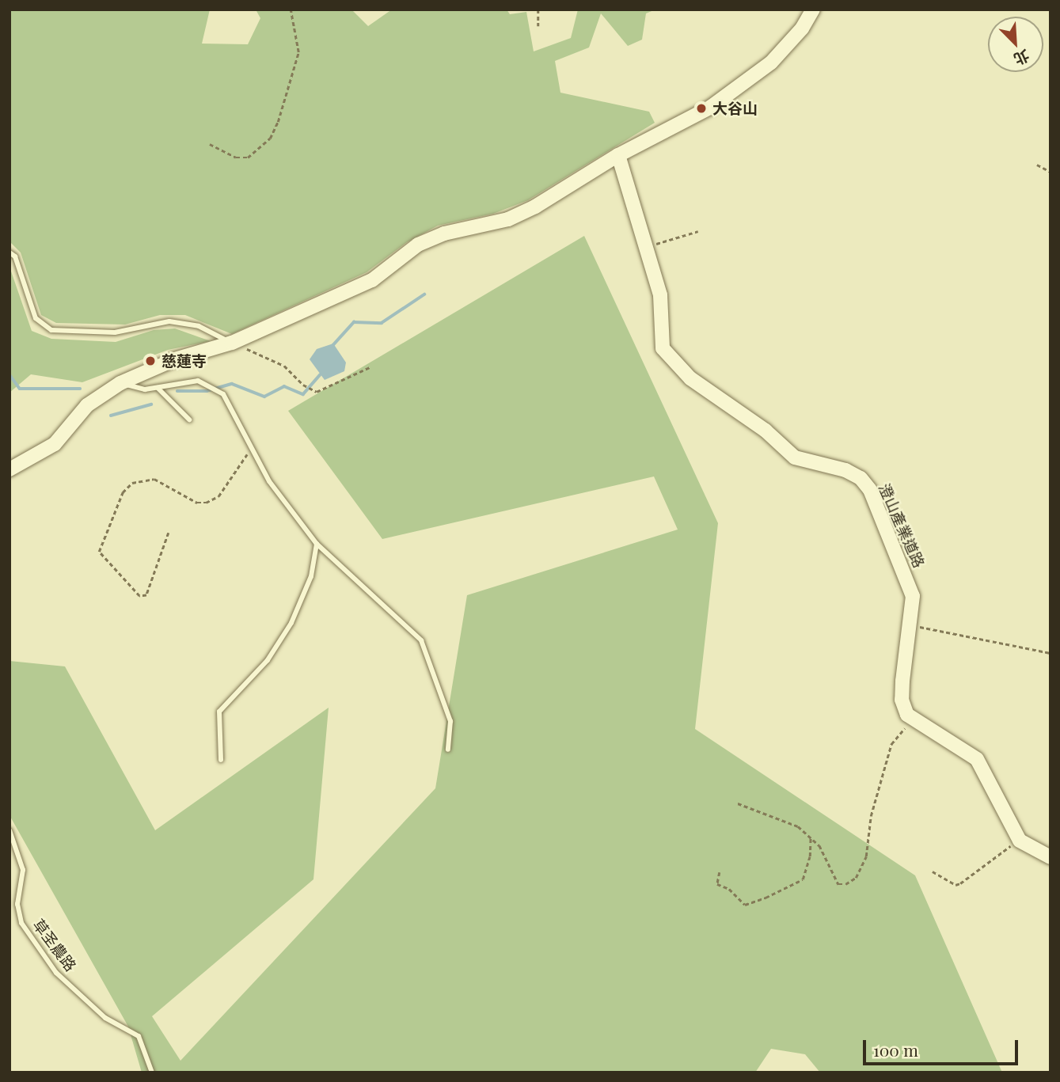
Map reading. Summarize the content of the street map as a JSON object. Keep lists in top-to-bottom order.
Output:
{
  "streets": {
    "street": ["澄山產業道路"],
    "lane": ["草圣農路"]
  },
  "places": ["大谷山", "慈蓮寺"],
  "scale_bar": "100 m",
  "north": "bottom right"
}
